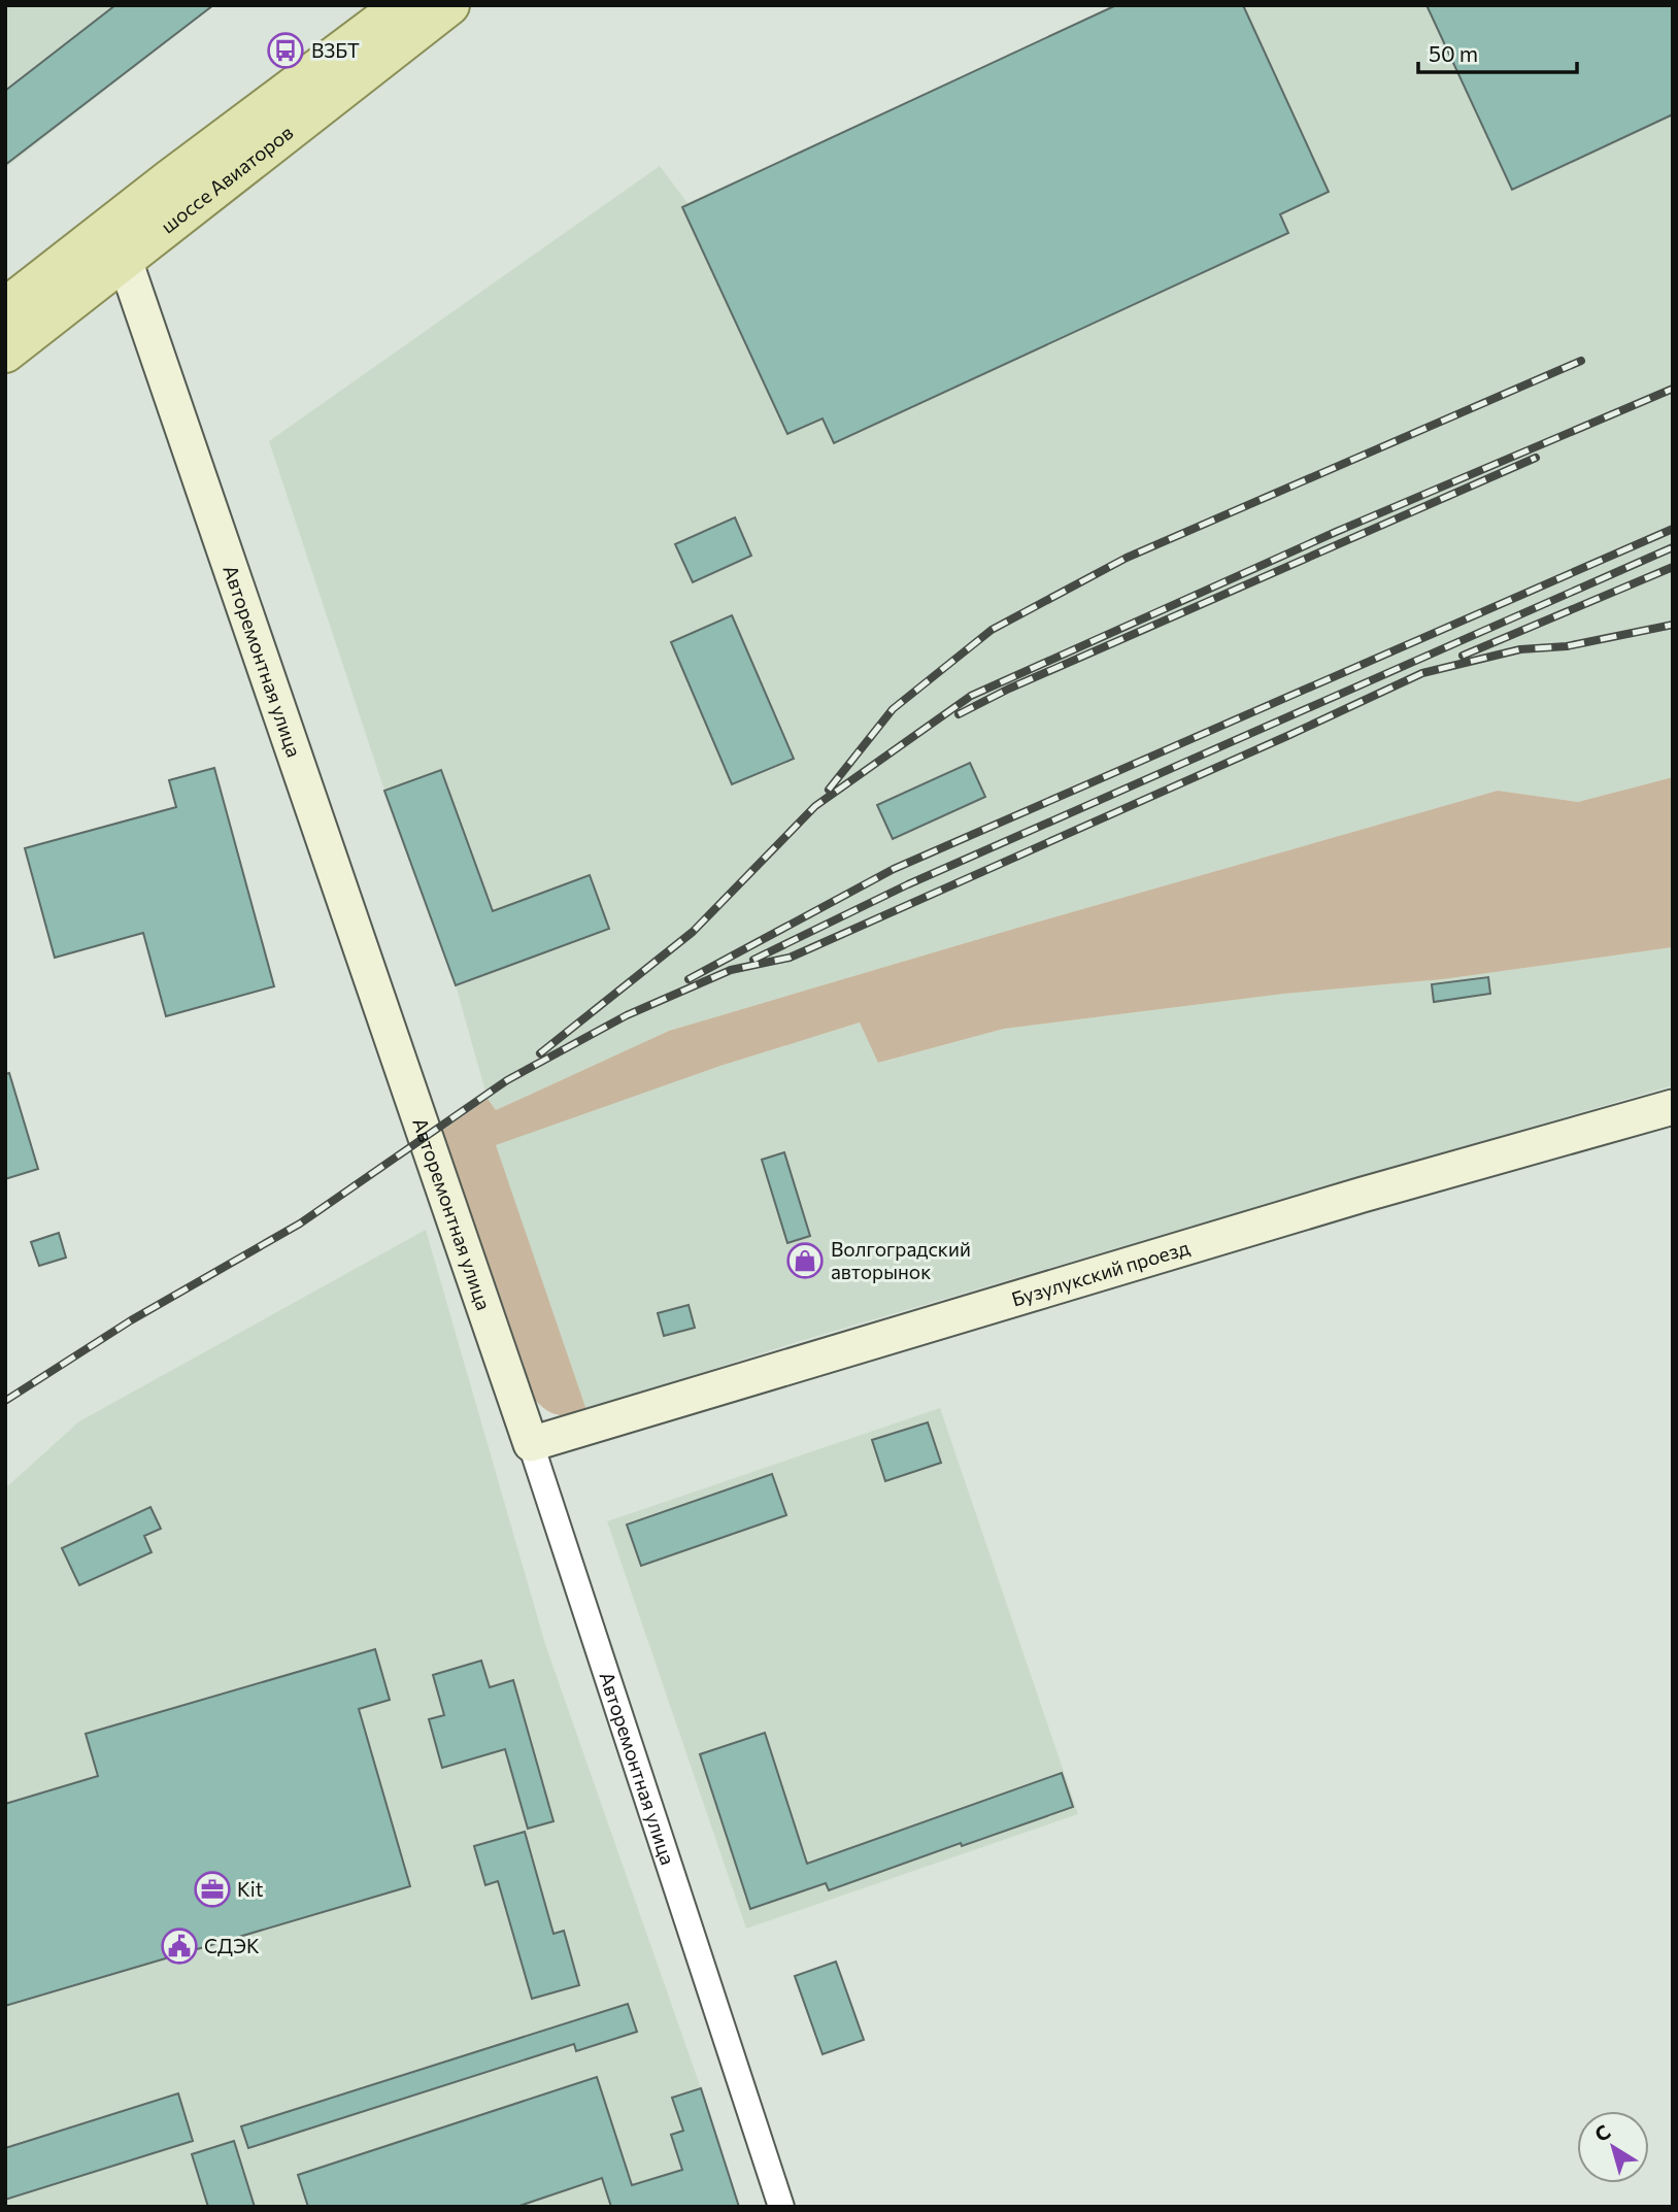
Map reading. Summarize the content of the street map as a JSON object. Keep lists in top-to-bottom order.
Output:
{
  "streets": {
    "main road": ["шоссе Авиаторов", "Авторемонтная улица", "Бузулукский проезд"]
  },
  "crossings": [
    ["шоссе Авиаторов", "Авторемонтная улица"],
    ["Авторемонтная улица", "Бузулукский проезд"]
  ],
  "places": {
    "bus stop": ["ВЗБТ"],
    "shop": ["Волгоградский авторынок"],
    "office": ["Kit"],
    "public building": ["СДЭК"]
  },
  "scale_bar": "50 m",
  "north": "top left"
}
